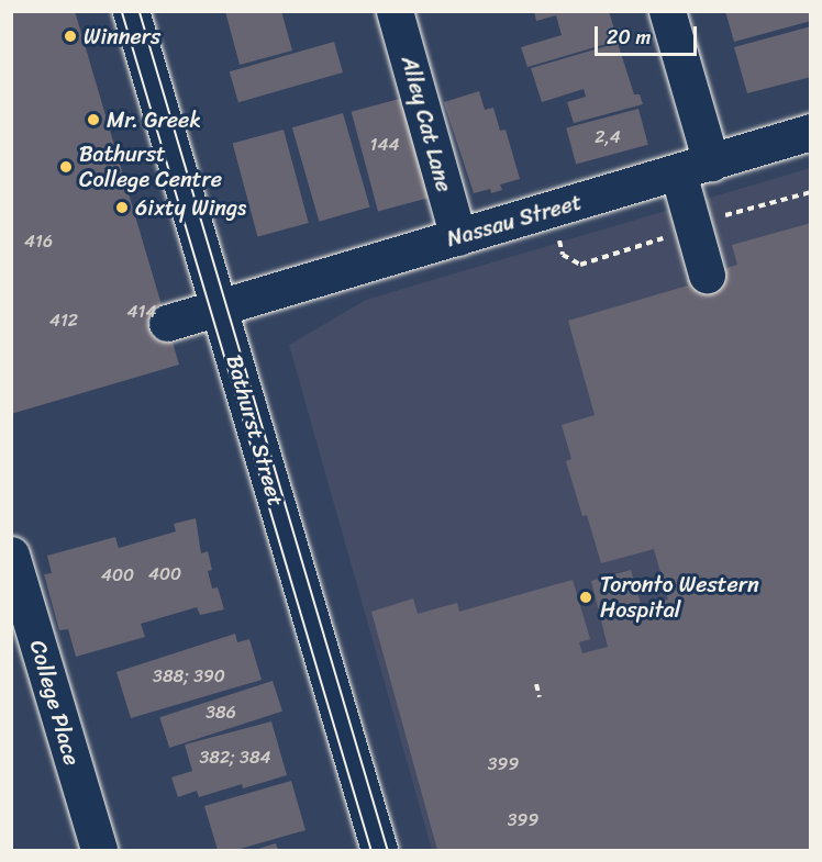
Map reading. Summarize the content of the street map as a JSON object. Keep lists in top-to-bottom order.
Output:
{
  "streets": {
    "main road": [
      "Alley Cat Lane",
      "Nassau Street",
      "Bathurst Street",
      "College Place"
    ]
  },
  "crossings": [
    ["Alley Cat Lane", "Nassau Street"],
    ["Nassau Street", "Bathurst Street"]
  ],
  "places": [
    "Winners",
    "Mr. Greek",
    "Bathurst College Centre",
    "6ixty Wings",
    "Toronto Western Hospital"
  ],
  "house_numbers": [
    "2,4",
    "144",
    "416",
    "414",
    "412",
    "400",
    "400",
    "388; 390",
    "386",
    "382; 384",
    "399",
    "399"
  ],
  "scale_bar": "20 m"
}
